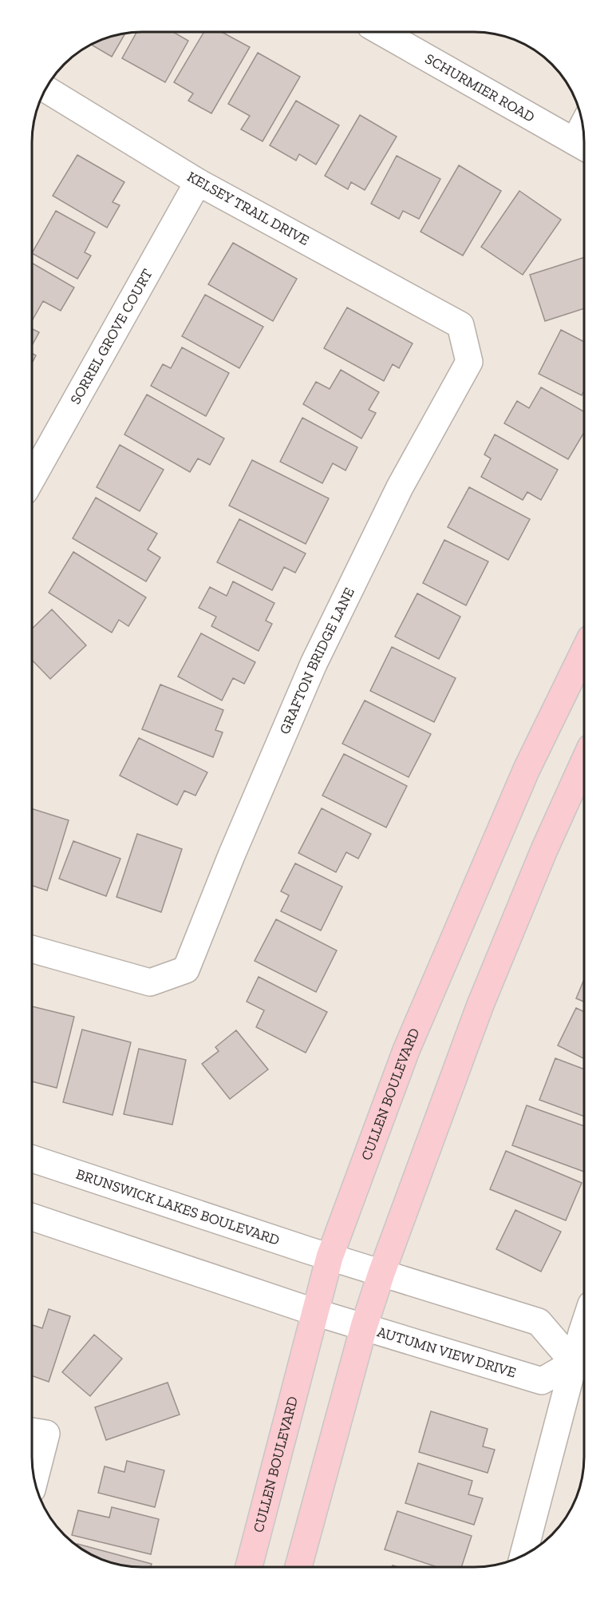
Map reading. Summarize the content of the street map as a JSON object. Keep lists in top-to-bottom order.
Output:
{
  "streets": {
    "main road": ["CULLEN BOULEVARD"],
    "street": [
      "SCHURMIER ROAD",
      "KELSEY TRAIL DRIVE",
      "SORREL GROVE COURT",
      "GRAFTON BRIDGE LANE",
      "BRUNSWICK LAKES BOULEVARD",
      "AUTUMN VIEW DRIVE"
    ]
  },
  "crossings": [
    ["KELSEY TRAIL DRIVE", "SORREL GROVE COURT"],
    ["KELSEY TRAIL DRIVE", "GRAFTON BRIDGE LANE"],
    ["CULLEN BOULEVARD", "BRUNSWICK LAKES BOULEVARD"],
    ["CULLEN BOULEVARD", "AUTUMN VIEW DRIVE"]
  ]
}
